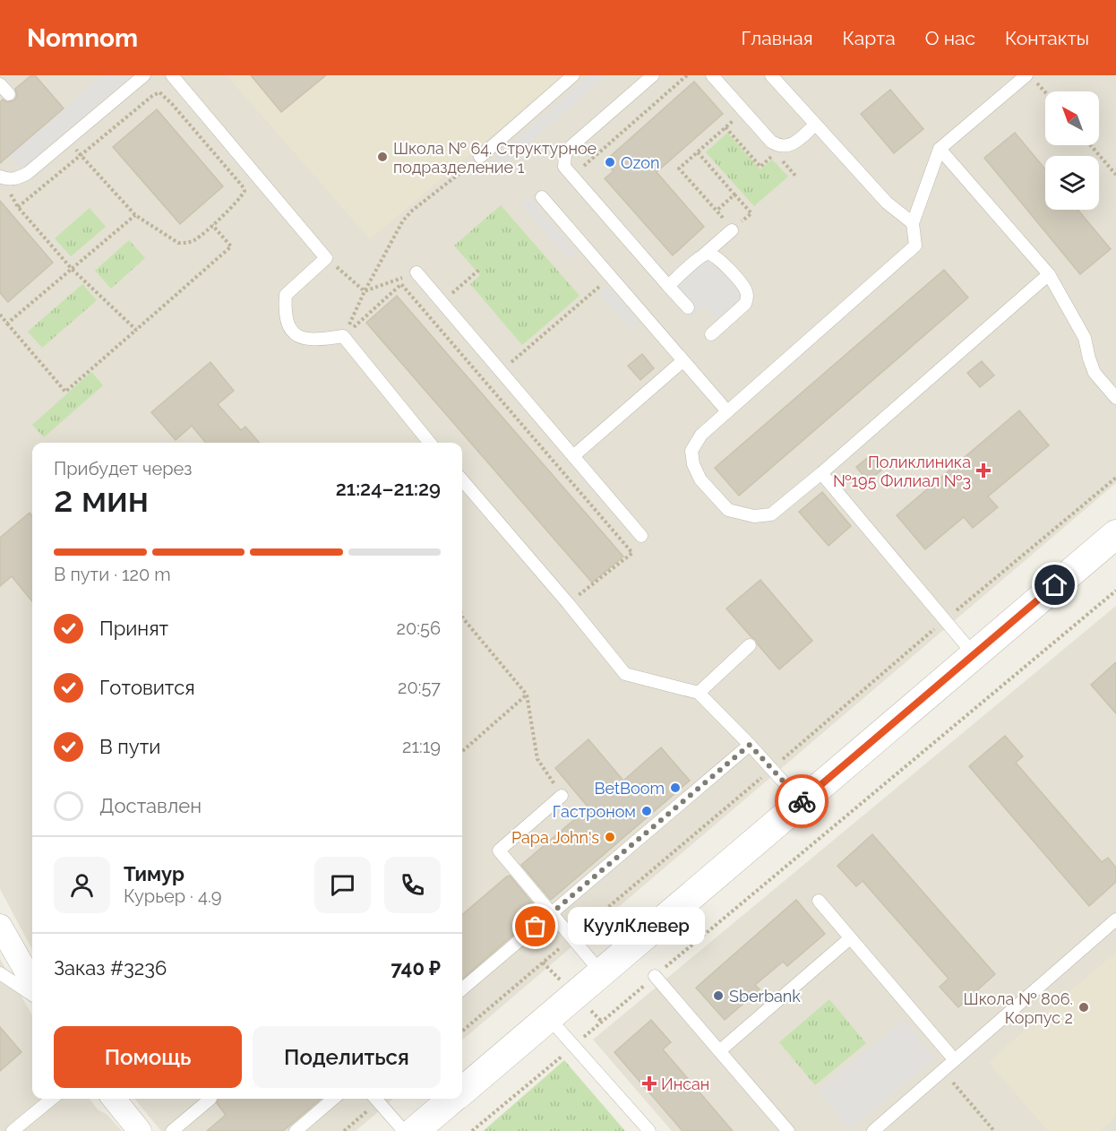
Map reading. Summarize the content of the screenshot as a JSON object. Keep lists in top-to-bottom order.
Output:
{
  "places": {
    "other": [
      "Школа № 64. Структурное подразделение 1",
      "Ozon",
      "BetBoom",
      "Гастроном",
      "Papa John's",
      "КуулКлевер",
      "Sberbank",
      "Школа № 806. Корпус 2"
    ],
    "health": ["Поликлиника №195 Филиал №3", "Инсан"]
  },
  "north": "top left",
  "page": {
    "header": "Nomnom",
    "nav": [
      "Главная",
      "Карта",
      "О нас",
      "Контакты"
    ],
    "heading": ["2 мин", "Прибудет через", "21:24–21:29"],
    "panel": [
      "Тимур",
      "Курьер · 4.9",
      "Заказ #3236",
      "740 ₽"
    ],
    "bar": "В пути · 120 m",
    "list": [
      ["Принят", "20:56"],
      ["Готовится", "20:57"],
      ["В пути", "21:19"],
      "Доставлен"
    ],
    "bubble": "КуулКлевер",
    "buttons": ["Помощь", "Поделиться"]
  }
}
